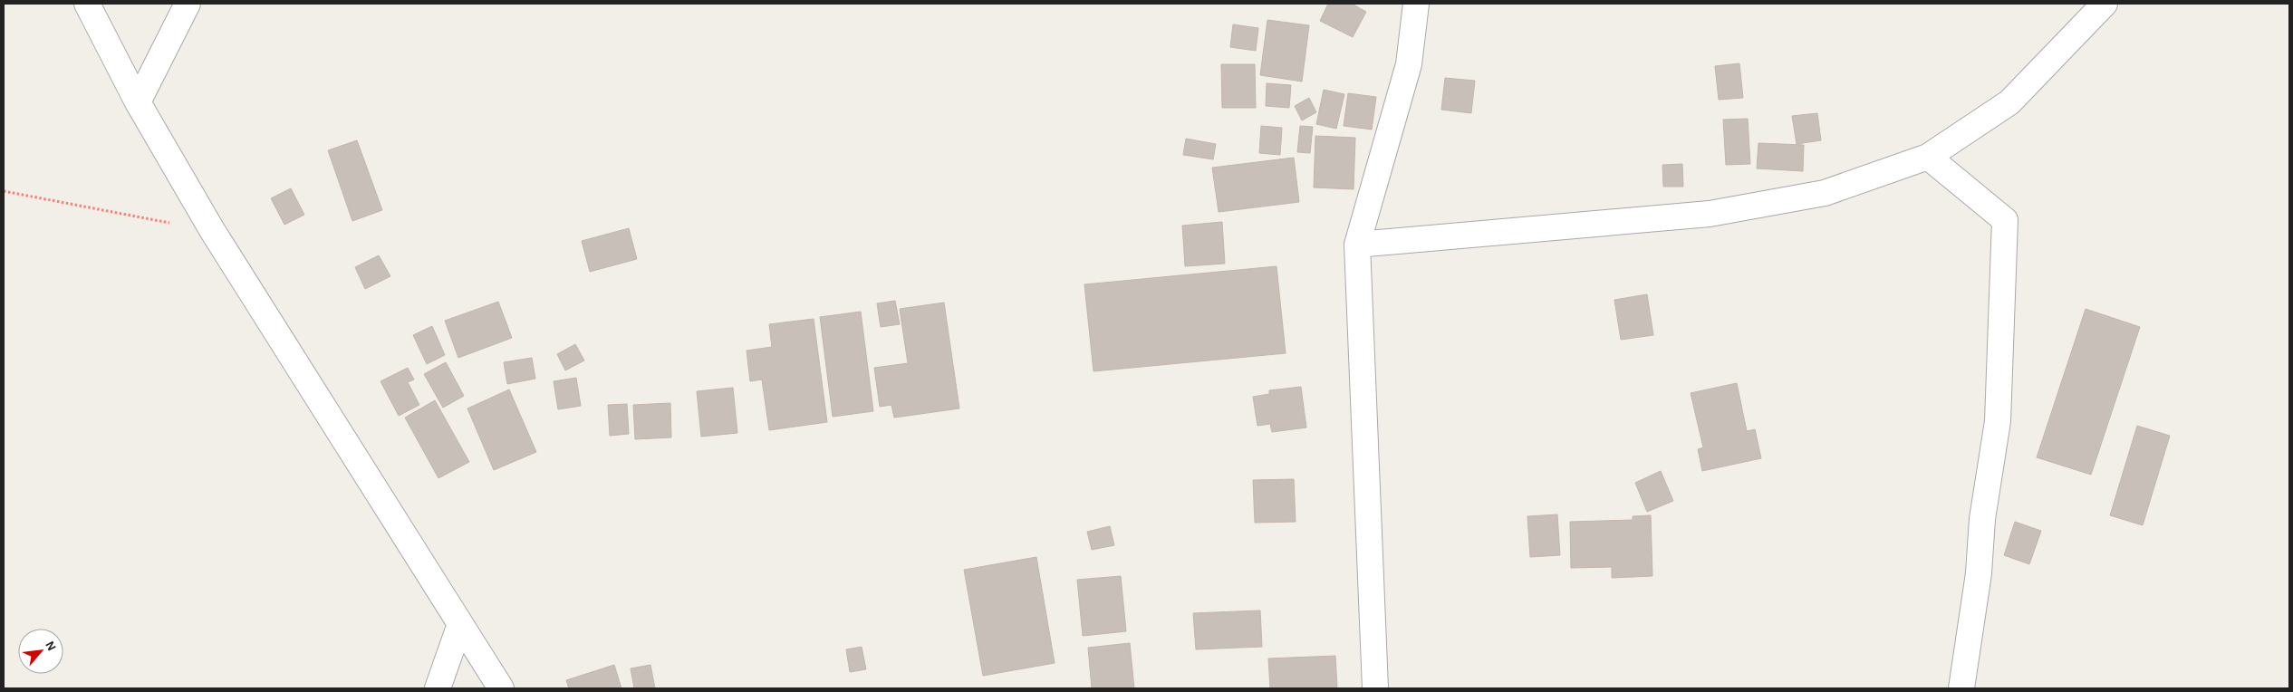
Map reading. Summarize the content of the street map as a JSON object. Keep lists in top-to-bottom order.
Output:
{
  "north": "top right"
}
